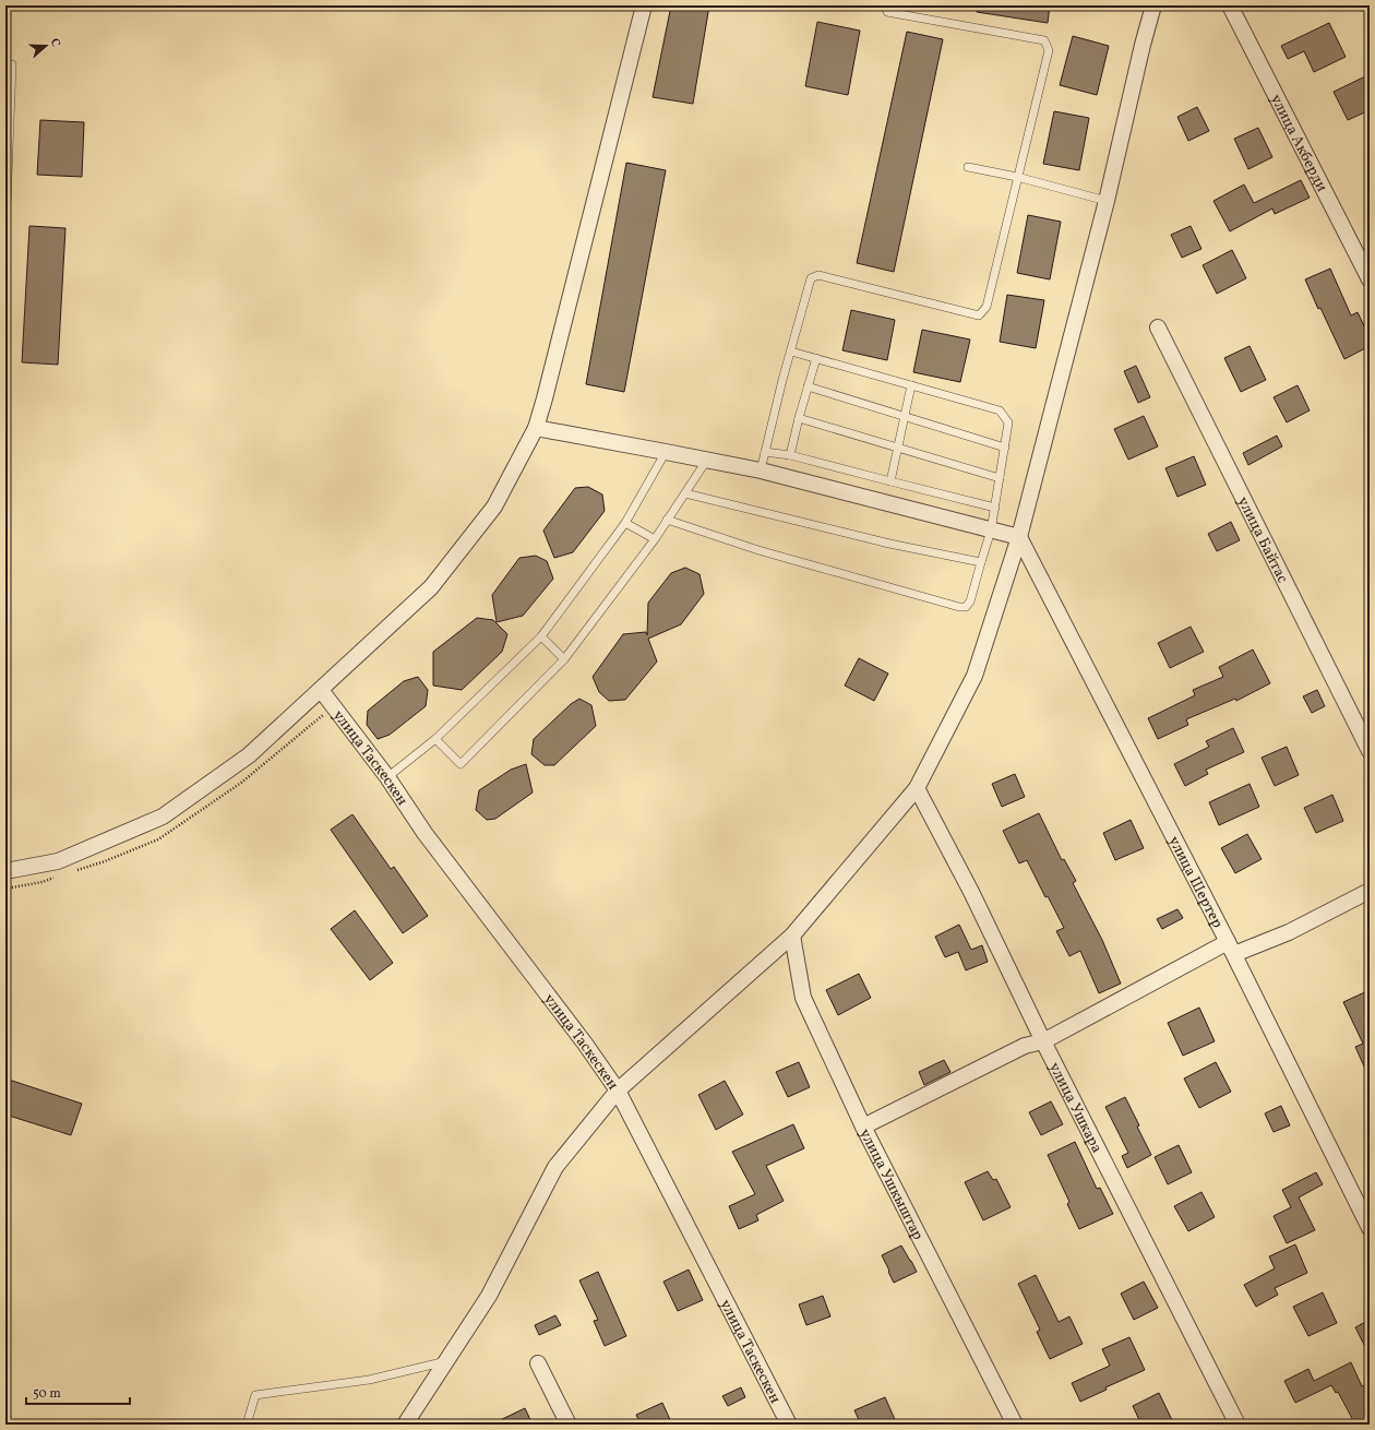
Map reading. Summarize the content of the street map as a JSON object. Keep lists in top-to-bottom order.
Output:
{
  "streets": {
    "street": [
      "улица Акберди",
      "улица Байтас",
      "улица Таскескен",
      "улица Шертер",
      "улица Ушкара",
      "улица Ушкыштар"
    ]
  },
  "scale_bar": "50 m",
  "north": "right"
}
